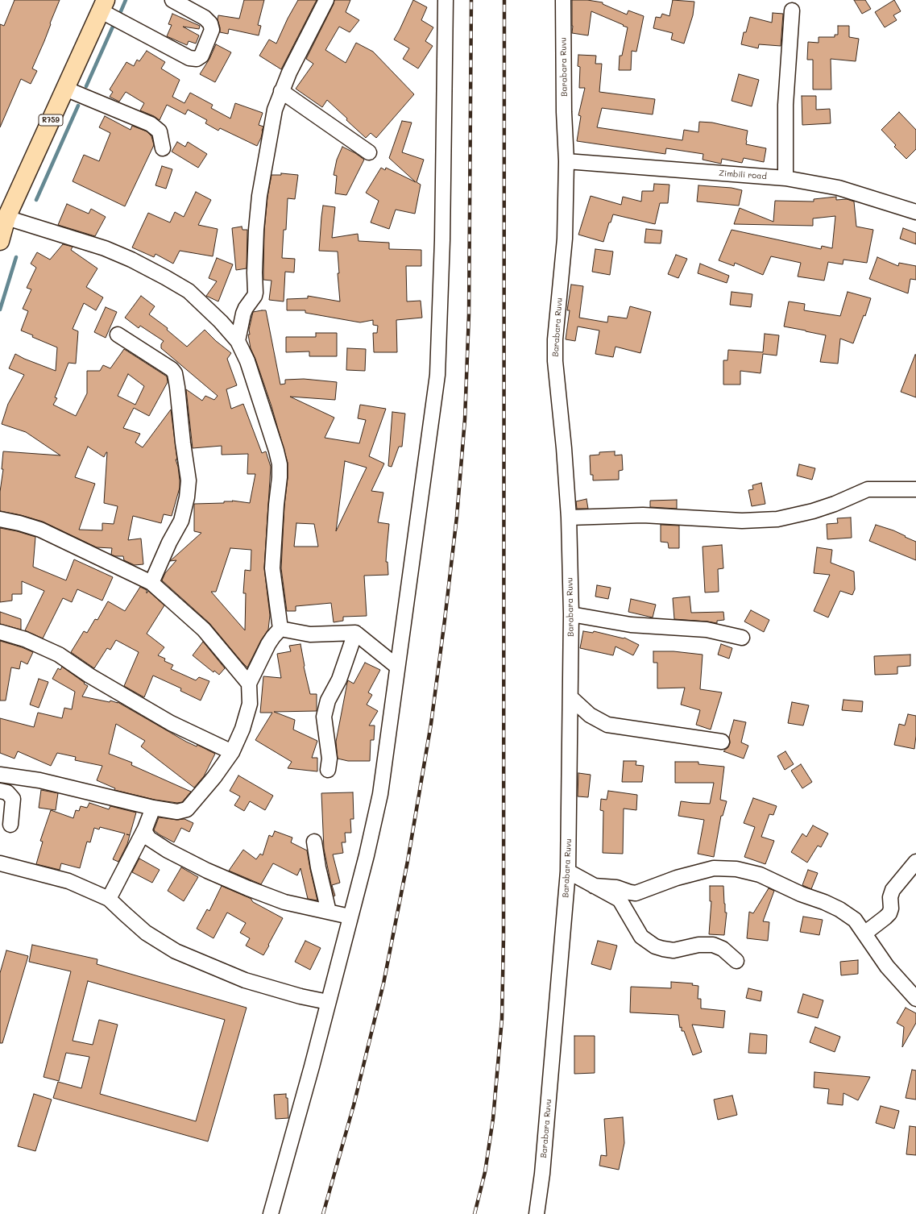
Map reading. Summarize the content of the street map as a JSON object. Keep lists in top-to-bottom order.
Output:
{
  "streets": {
    "main road": ["R759"],
    "street": ["Barabara Ruvu", "Zimbili road"]
  },
  "crossings": [
    ["Barabara Ruvu", "Zimbili road"]
  ]
}
